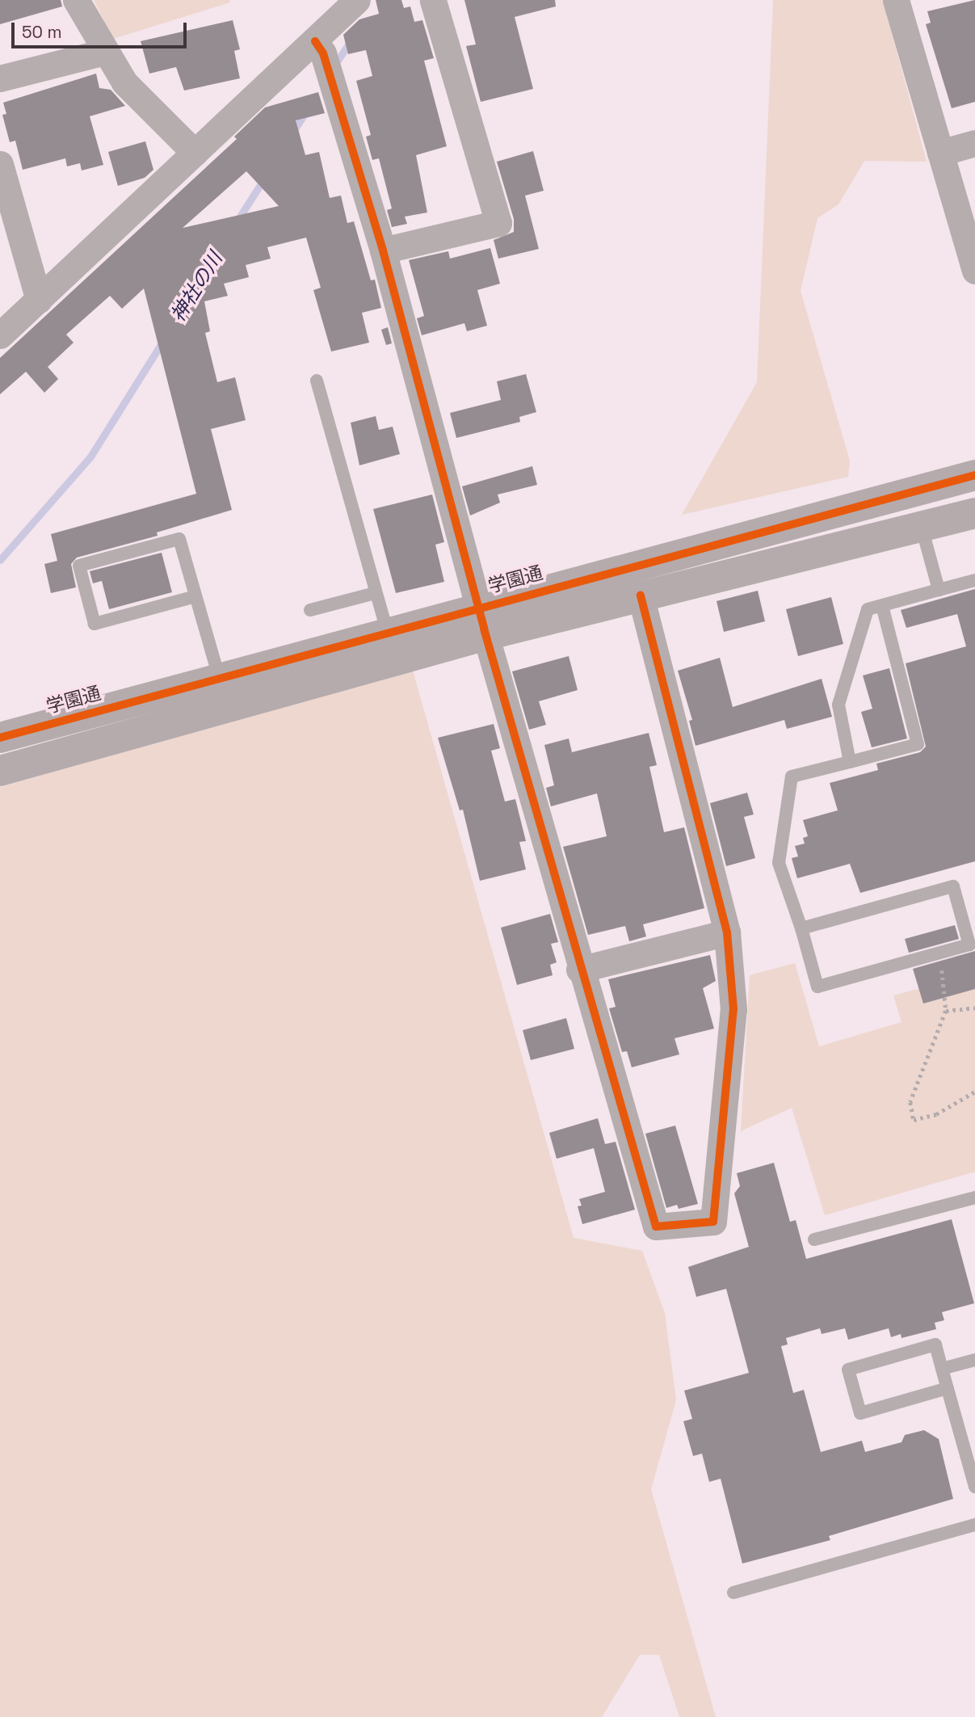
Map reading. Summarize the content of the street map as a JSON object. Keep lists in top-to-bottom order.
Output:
{
  "streets": {
    "street": ["学園通"]
  },
  "water": ["神社の川"],
  "scale_bar": "50 m"
}
